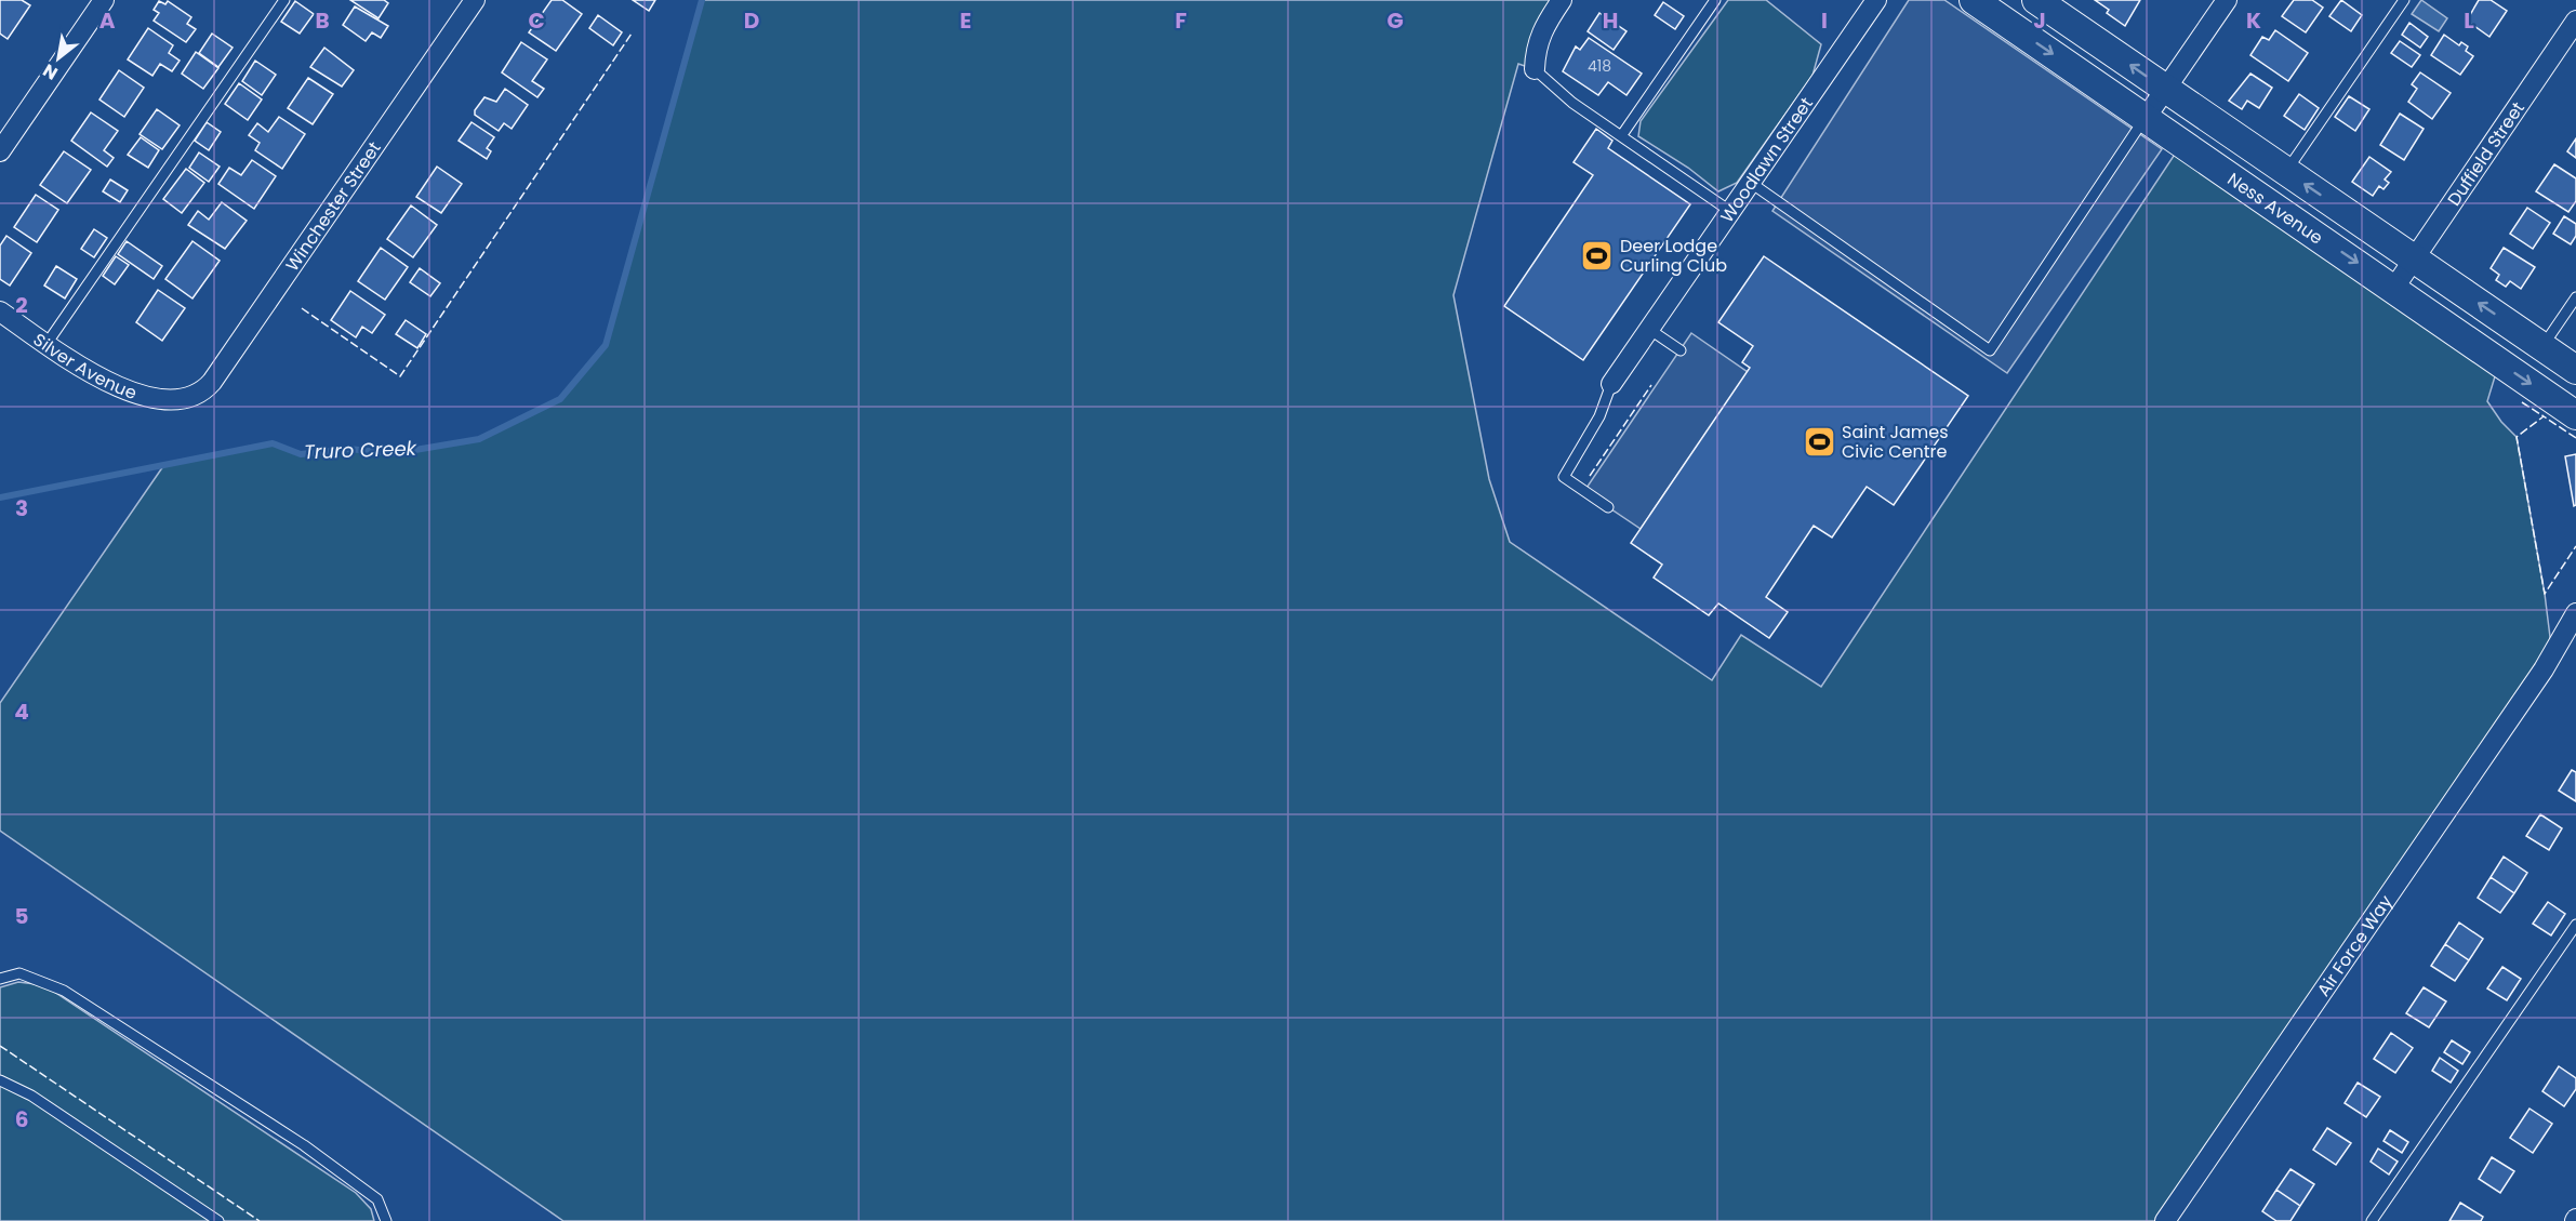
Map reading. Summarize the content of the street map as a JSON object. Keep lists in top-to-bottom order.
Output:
{
  "streets": {
    "main road": ["Ness Avenue"],
    "street": [
      "Duffield Street",
      "Woodlawn Street",
      "Winchester Street",
      "Silver Avenue",
      "Air Force Way"
    ]
  },
  "crossings": [
    ["Duffield Street", "Ness Avenue"],
    ["Winchester Street", "Silver Avenue"]
  ],
  "water": ["Truro Creek"],
  "places": {
    "sports": ["Deer Lodge Curling Club", "Saint James Civic Centre"]
  },
  "house_numbers": ["418"],
  "north": "bottom left",
  "grid": {
    "columns": [
      "A",
      "B",
      "C",
      "D",
      "E",
      "F",
      "G",
      "H",
      "I",
      "J",
      "K",
      "L"
    ],
    "rows": [
      "2",
      "3",
      "4",
      "5",
      "6"
    ]
  }
}
